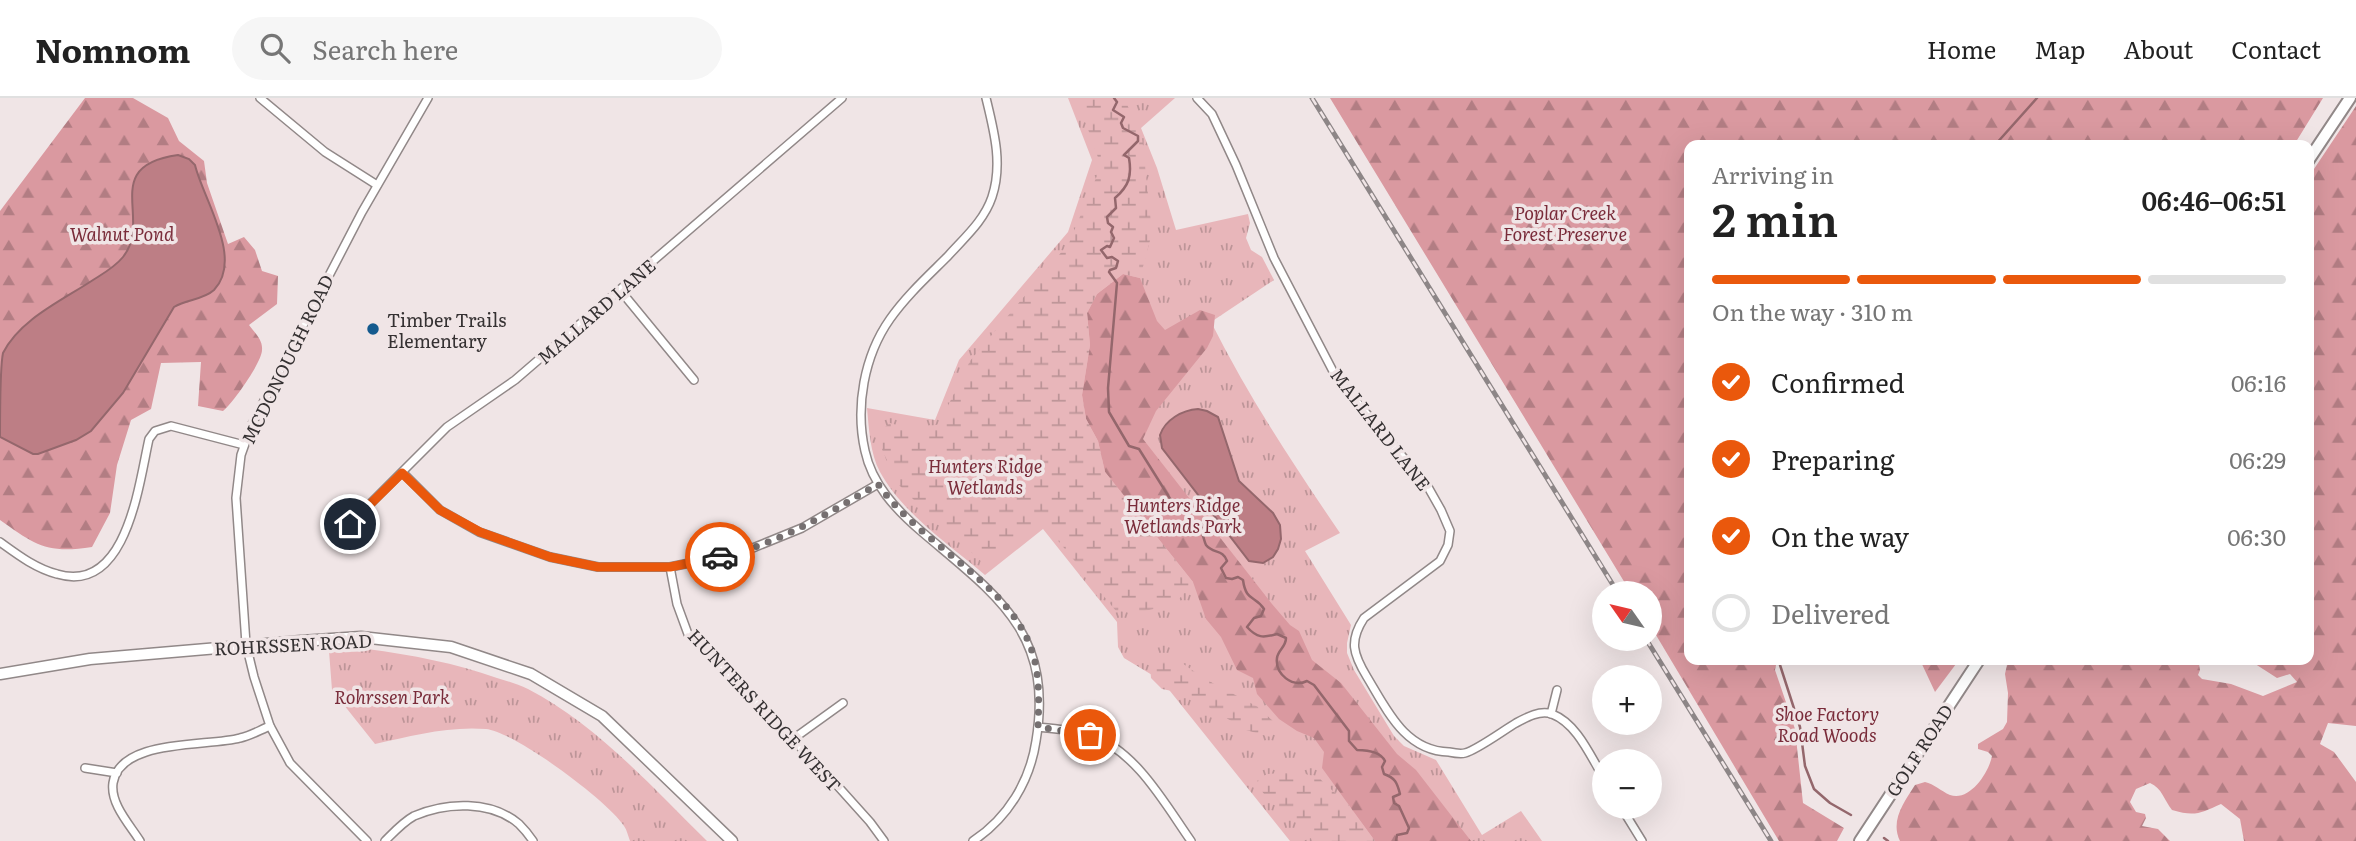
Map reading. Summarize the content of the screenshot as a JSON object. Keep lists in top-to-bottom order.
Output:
{
  "streets": {
    "main road": ["GOLF ROAD"],
    "street": [
      "MALLARD LANE",
      "MCDONOUGH ROAD",
      "ROHRSSEN ROAD",
      "HUNTERS RIDGE WEST"
    ]
  },
  "crossings": [
    ["MCDONOUGH ROAD", "ROHRSSEN ROAD"]
  ],
  "parks": [
    "Poplar Creek Forest Preserve",
    "Walnut Pond",
    "Hunters Ridge Wetlands",
    "Hunters Ridge Wetlands Park",
    "Rohrssen Park",
    "Shoe Factory Road Woods"
  ],
  "places": ["Timber Trails Elementary"],
  "north": "top left",
  "page": {
    "header": "Nomnom",
    "search": "Search here",
    "nav": [
      "Home",
      "Map",
      "About",
      "Contact"
    ],
    "heading": ["2 min", "Arriving in", "06:46–06:51"],
    "bar": "On the way · 310 m",
    "list": [
      ["Confirmed", "06:16"],
      ["Preparing", "06:29"],
      ["On the way", "06:30"],
      "Delivered"
    ],
    "map_buttons": ["+", "−"]
  }
}
